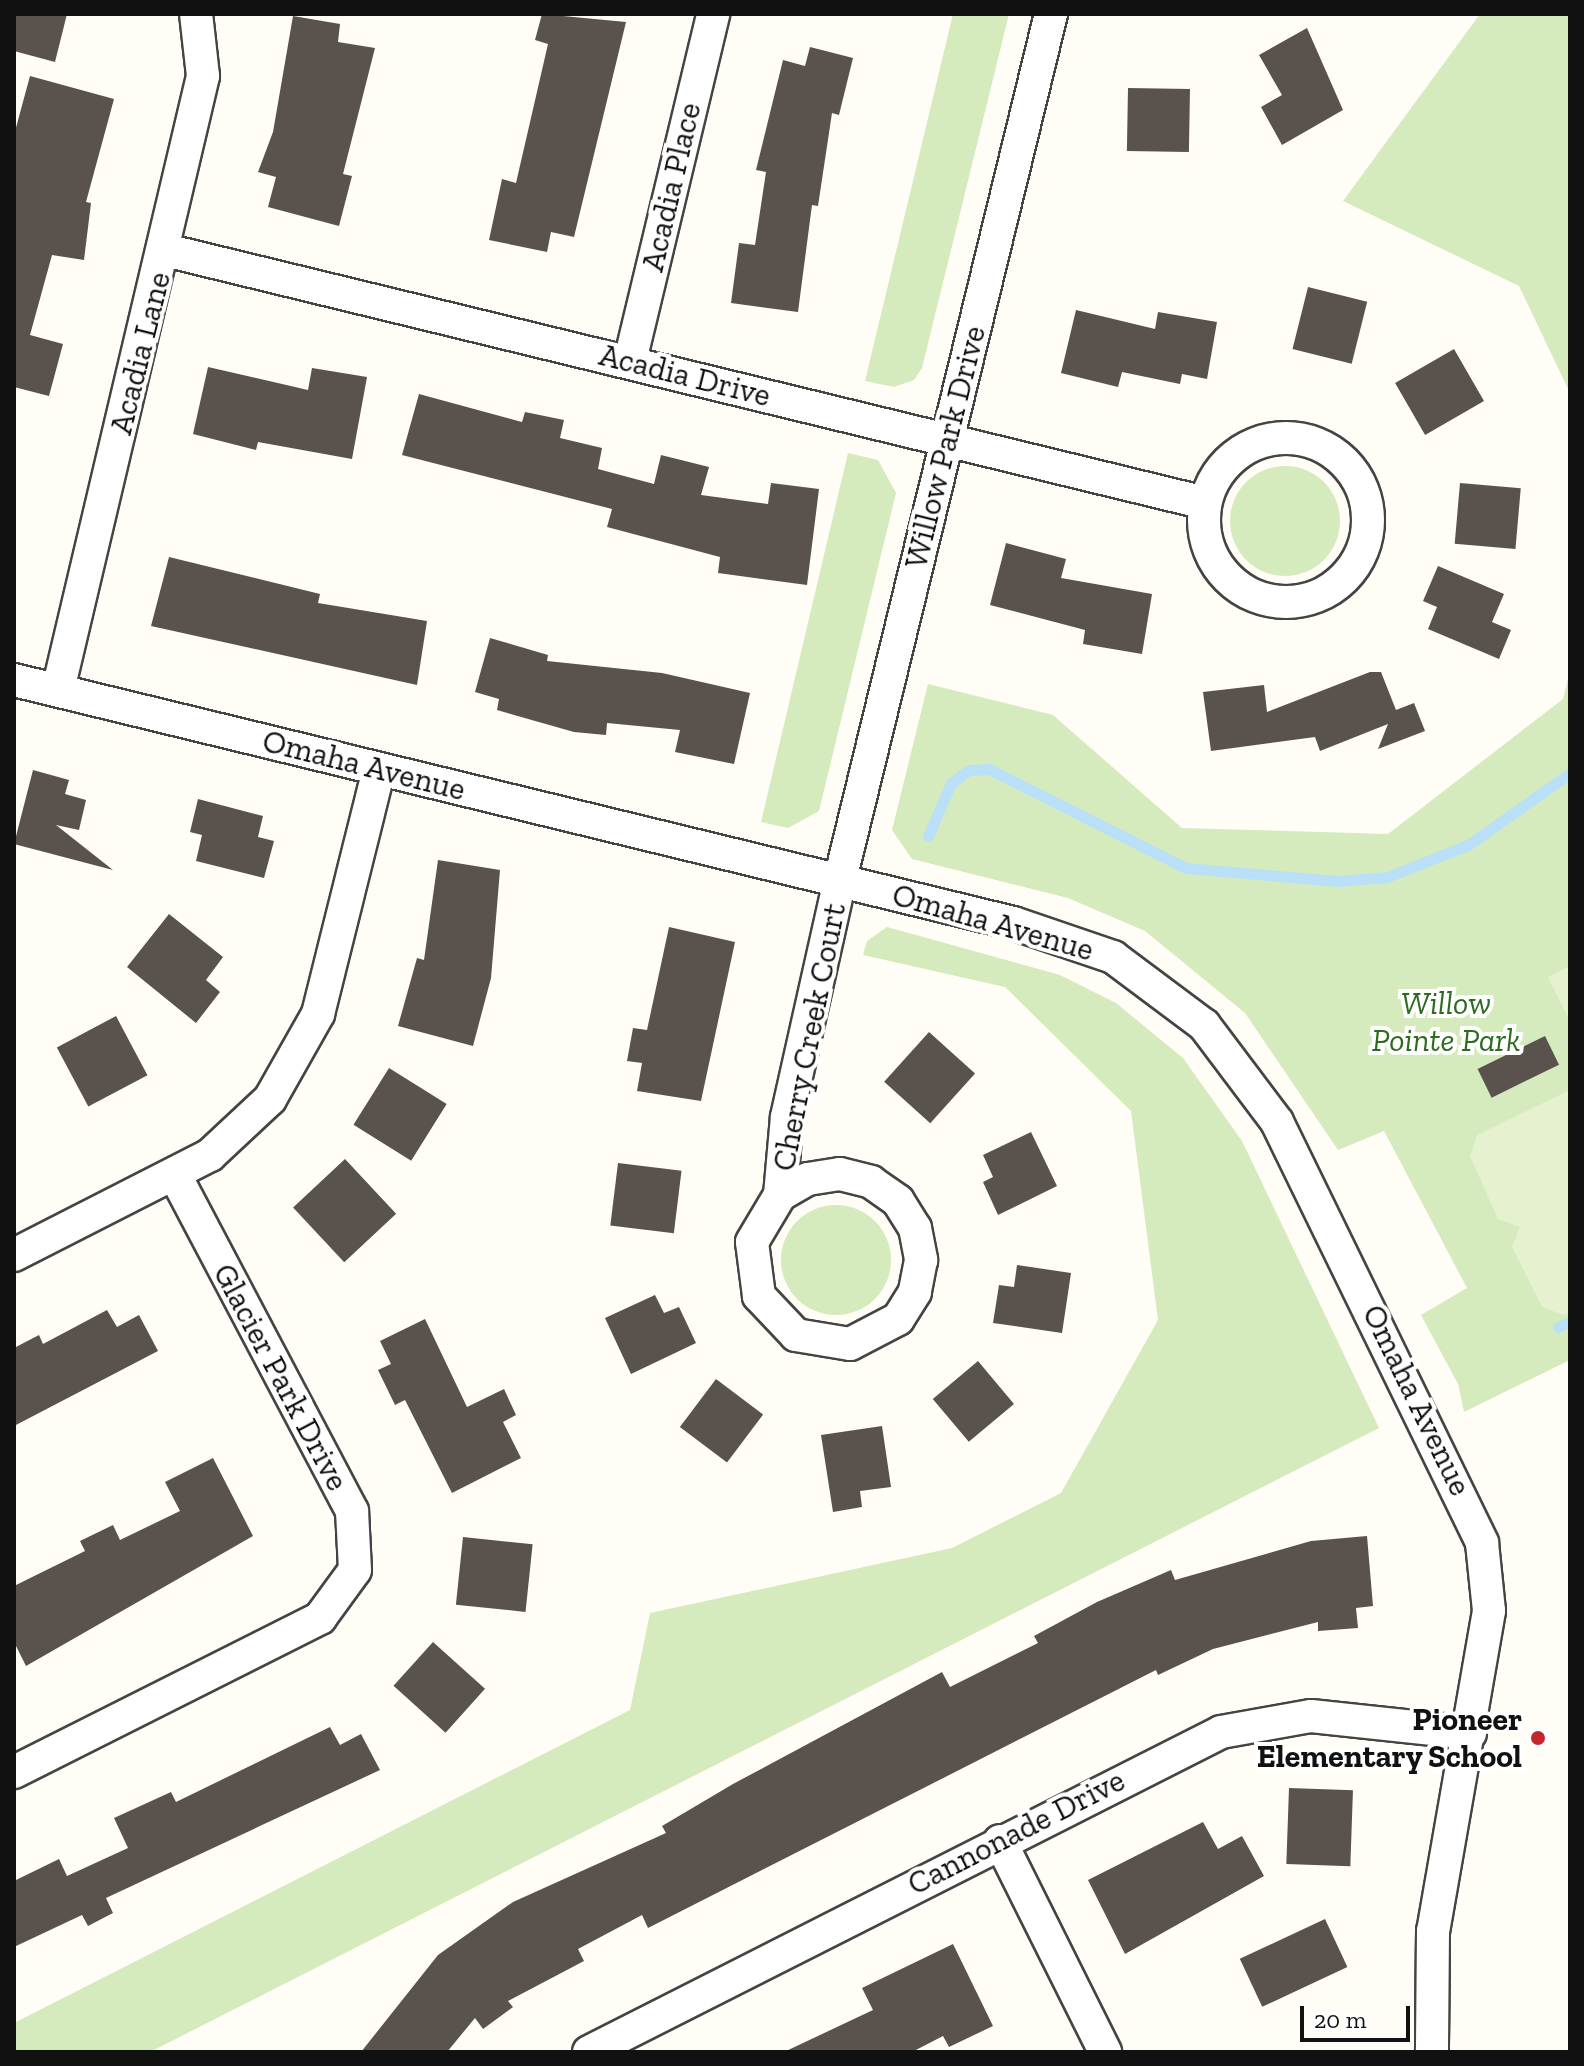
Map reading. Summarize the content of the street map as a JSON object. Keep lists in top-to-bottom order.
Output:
{
  "streets": {
    "street": [
      "Acadia Place",
      "Acadia Lane",
      "Acadia Drive",
      "Willow Park Drive",
      "Omaha Avenue",
      "Cherry Creek Court",
      "Glacier Park Drive",
      "Cannonade Drive"
    ]
  },
  "crossings": [
    ["Acadia Place", "Acadia Drive"],
    ["Acadia Lane", "Acadia Drive"],
    ["Acadia Lane", "Omaha Avenue"],
    ["Acadia Drive", "Willow Park Drive"],
    ["Willow Park Drive", "Omaha Avenue"],
    ["Willow Park Drive", "Cherry Creek Court"],
    ["Omaha Avenue", "Cherry Creek Court"],
    ["Omaha Avenue", "Cannonade Drive"]
  ],
  "parks": ["Willow Pointe Park"],
  "places": ["Pioneer Elementary School"],
  "scale_bar": "20 m"
}
